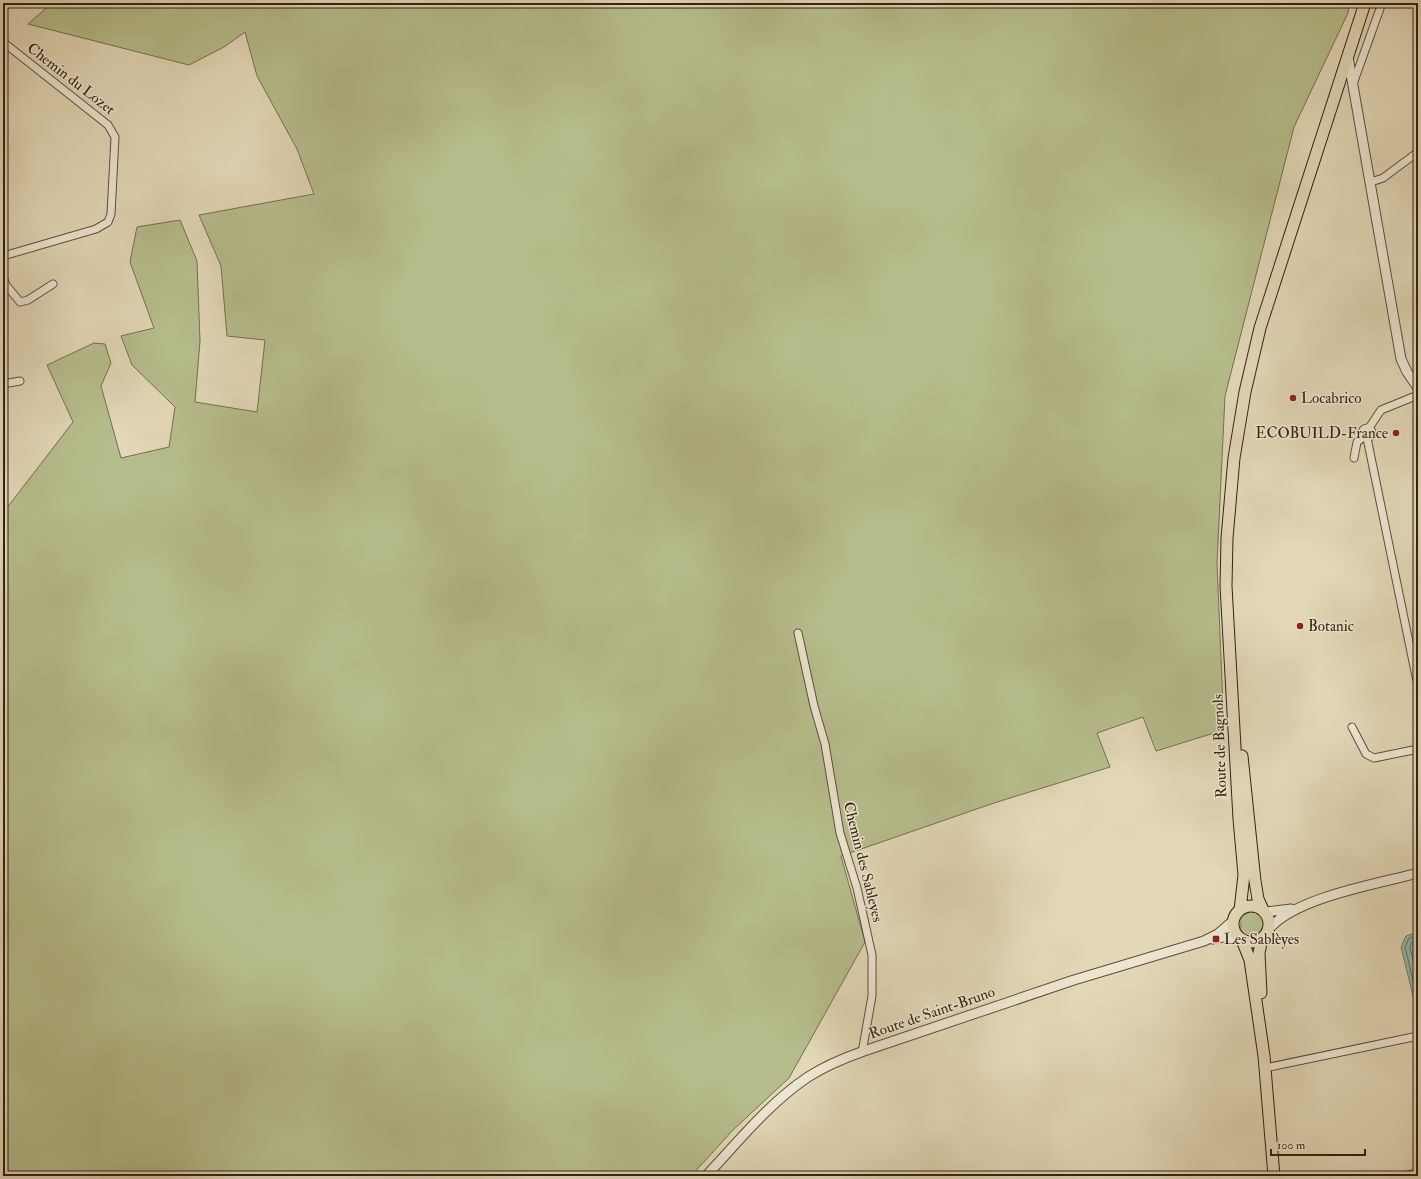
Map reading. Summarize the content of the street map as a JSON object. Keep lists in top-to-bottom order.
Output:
{
  "streets": {
    "main road": ["Route de Bagnols"],
    "street": ["Chemin du Lozet", "Chemin des Sableyes", "Route de Saint-Bruno"]
  },
  "crossings": [
    ["Chemin des Sableyes", "Route de Saint-Bruno"]
  ],
  "places": {
    "other": ["Locabrico", "ECOBUILD-France", "Botanic"],
    "transit": ["Les Sablèyes"]
  },
  "scale_bar": "100 m"
}
